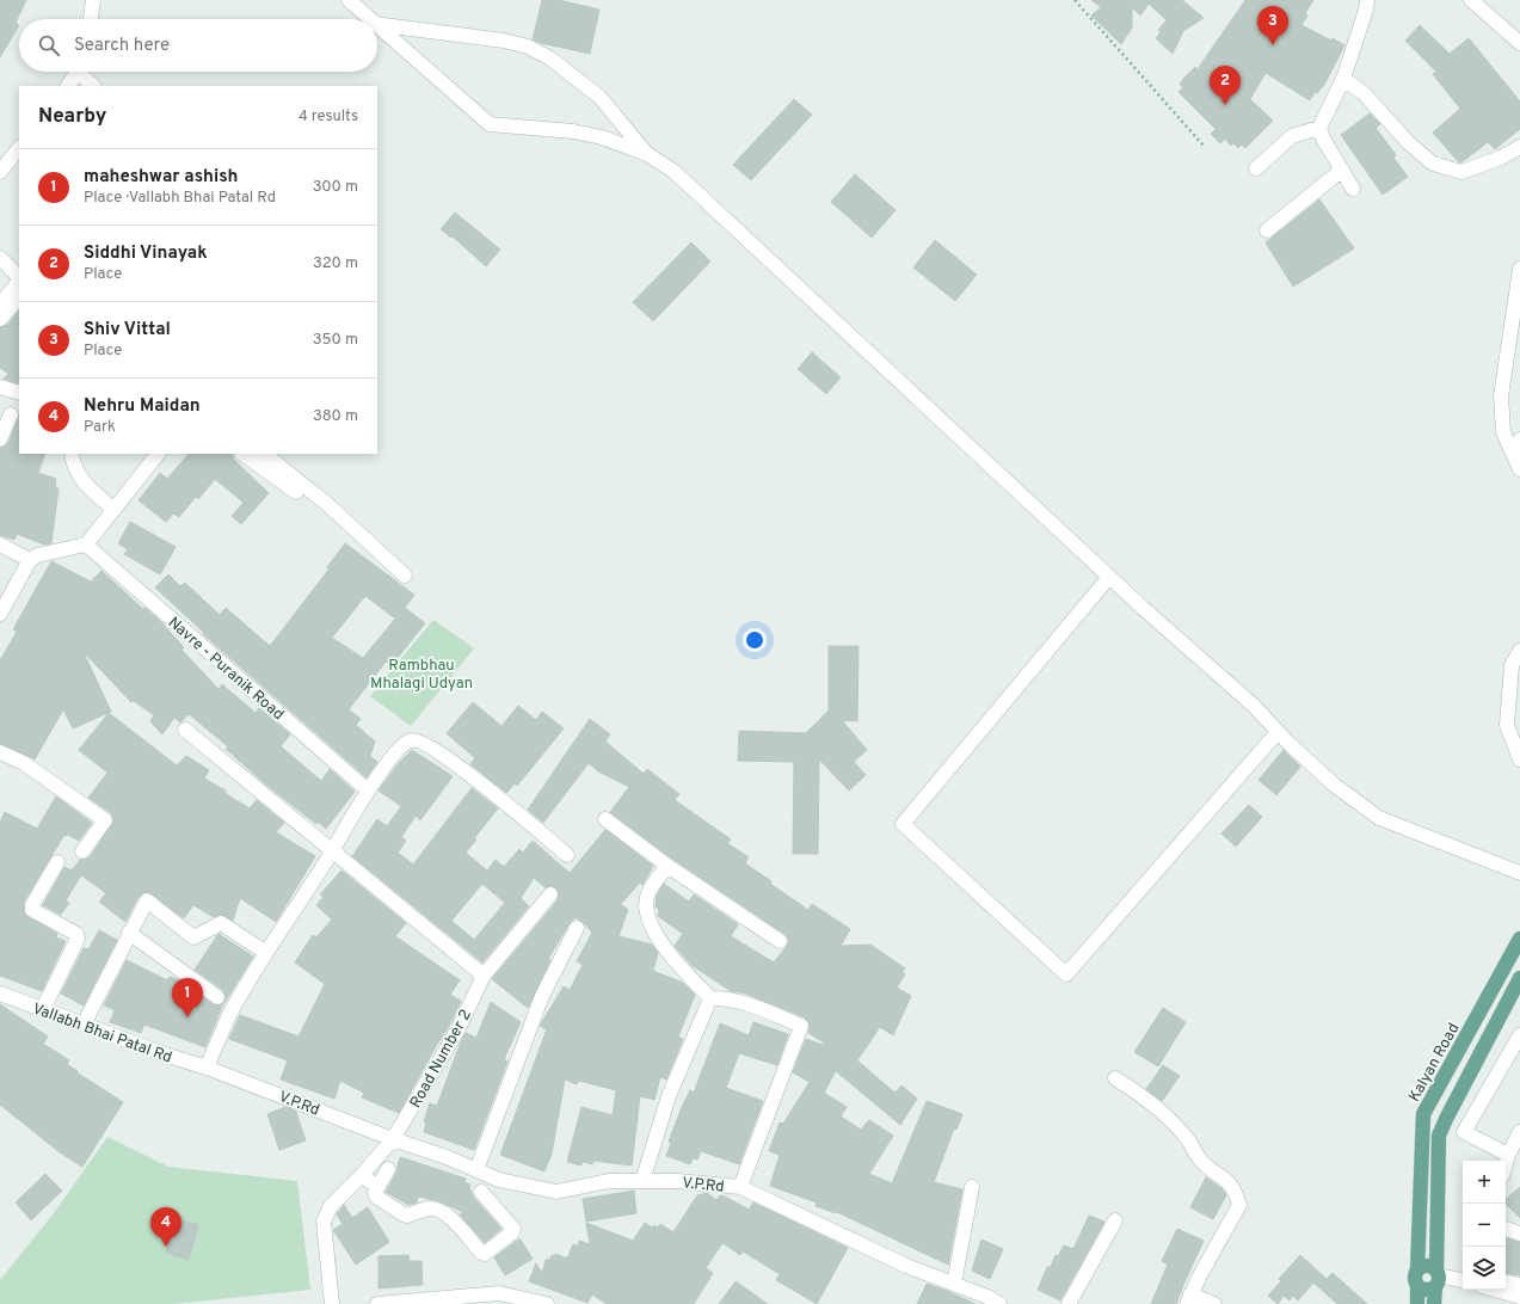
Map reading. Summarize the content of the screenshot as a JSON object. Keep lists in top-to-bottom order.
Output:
{
  "streets": {
    "main road": ["Kalyan Road"],
    "street": [
      "Navre - Puranik Road",
      "Vallabh Bhai Patal Rd",
      "Road Number 2",
      "V.P.Rd"
    ]
  },
  "crossings": [
    ["Vallabh Bhai Patal Rd", "V.P.Rd"],
    ["Road Number 2", "V.P.Rd"]
  ],
  "parks": ["Rambhau Mhalagi Udyan"],
  "page": {
    "pins": [
      "3",
      "2",
      "1",
      "4"
    ],
    "search": "Search here",
    "heading": ["Nearby", "4 results"],
    "list": [
      {
        "mark": "1",
        "name": "maheshwar ashish",
        "note": "Place · Vallabh Bhai Patal Rd",
        "value": "300 m"
      },
      {
        "mark": "2",
        "name": "Siddhi Vinayak",
        "note": "Place",
        "value": "320 m"
      },
      {
        "mark": "3",
        "name": "Shiv Vittal",
        "note": "Place",
        "value": "350 m"
      },
      {
        "mark": "4",
        "name": "Nehru Maidan",
        "note": "Park",
        "value": "380 m"
      }
    ],
    "map_buttons": ["+", "−"]
  }
}
